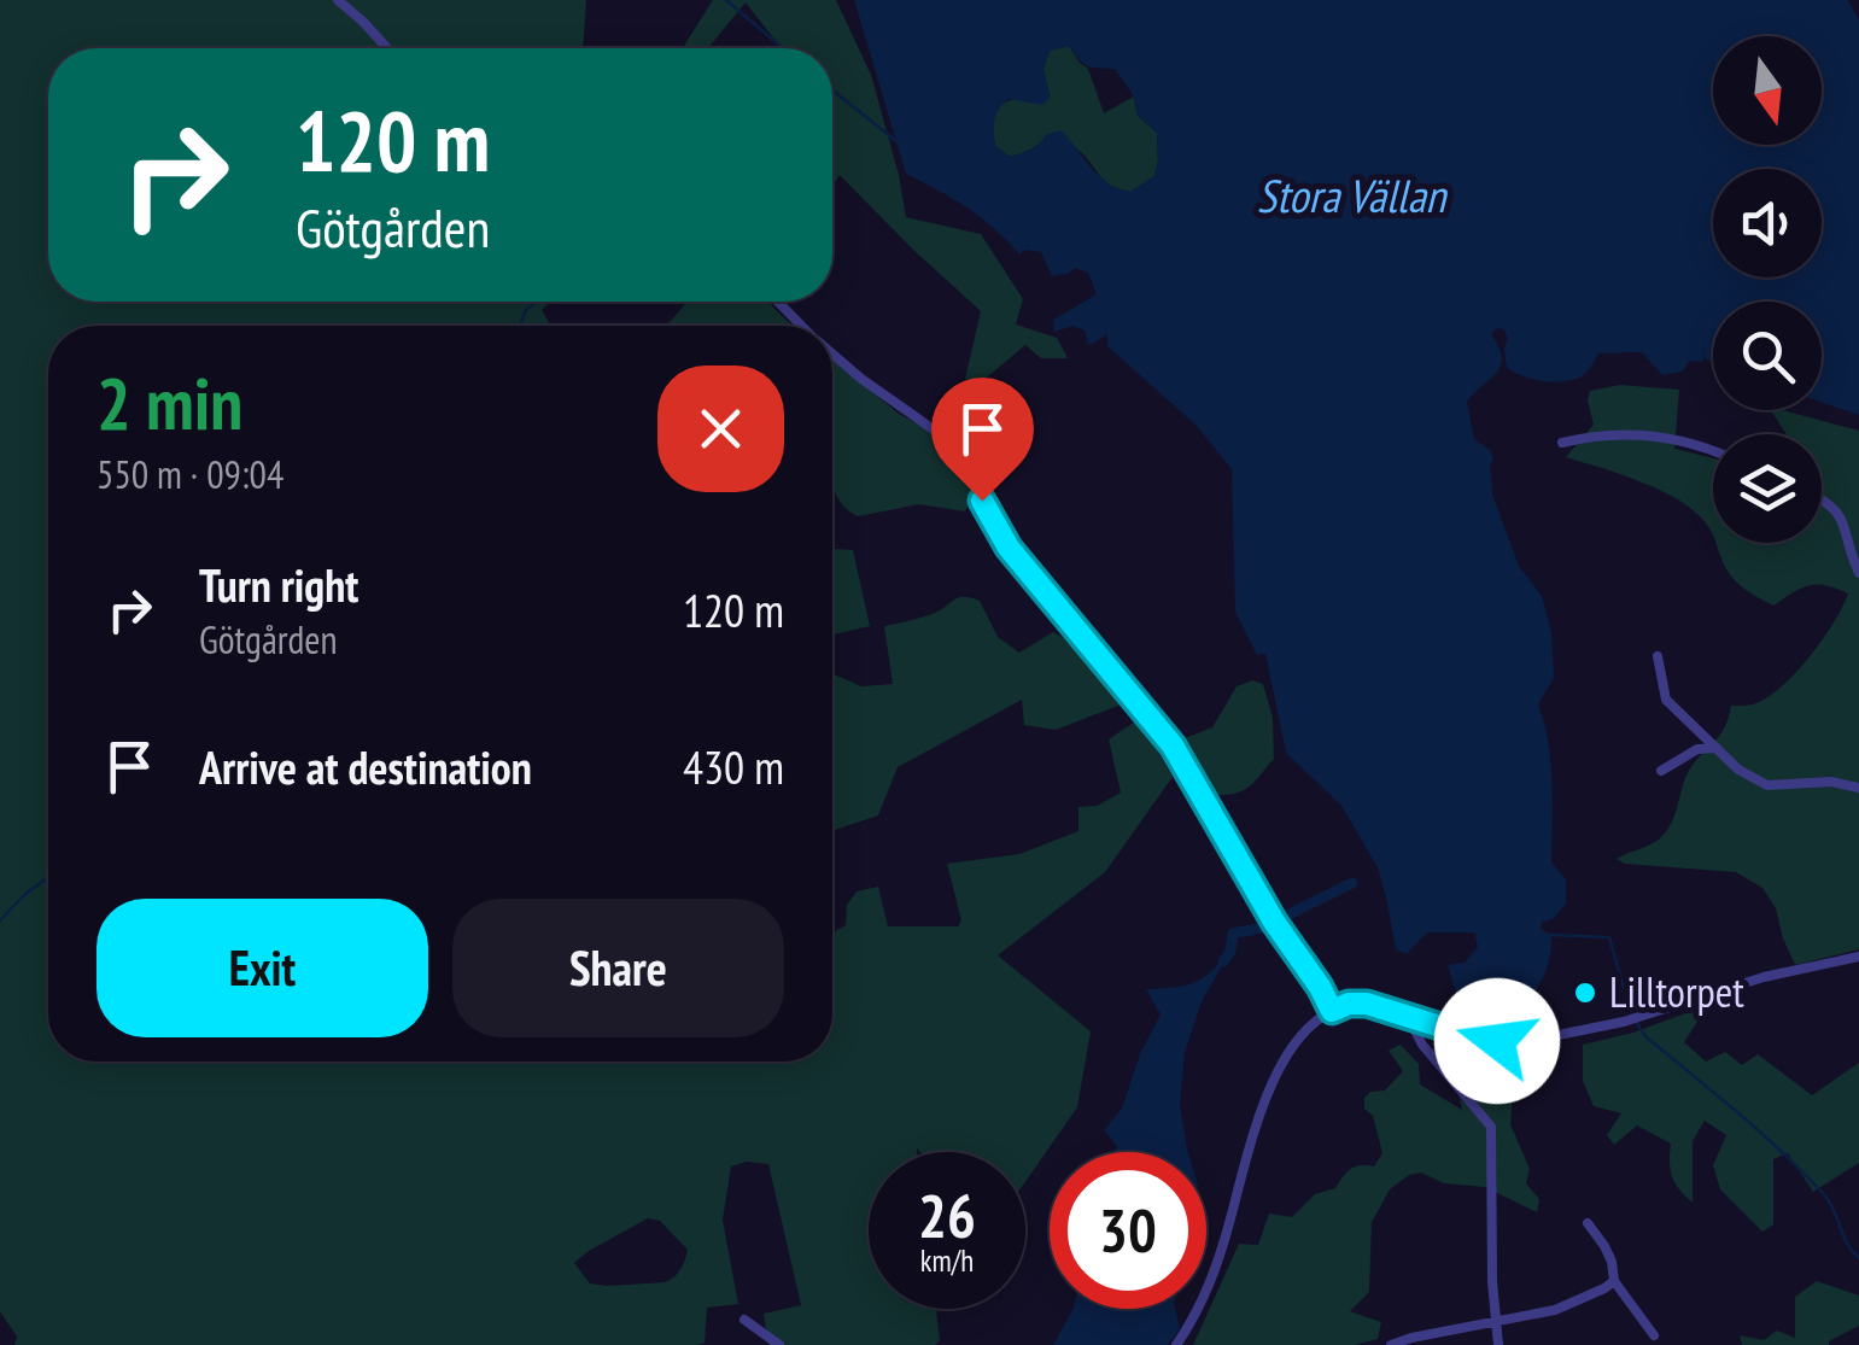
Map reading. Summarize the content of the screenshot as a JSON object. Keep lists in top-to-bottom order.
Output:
{
  "water": ["Stora Vällan"],
  "places": ["Lilltorpet"],
  "north": "bottom",
  "page": {
    "turn": ["120 m", "Götgården"],
    "heading": ["2 min", "550 m · 09:04"],
    "list": [
      {
        "name": "Turn right",
        "note": "Götgården",
        "value": "120 m"
      },
      {
        "name": "Arrive at destination",
        "value": "430 m"
      }
    ],
    "buttons": ["Exit", "Share"],
    "speed": "26 km/h",
    "limit": "30"
  }
}
